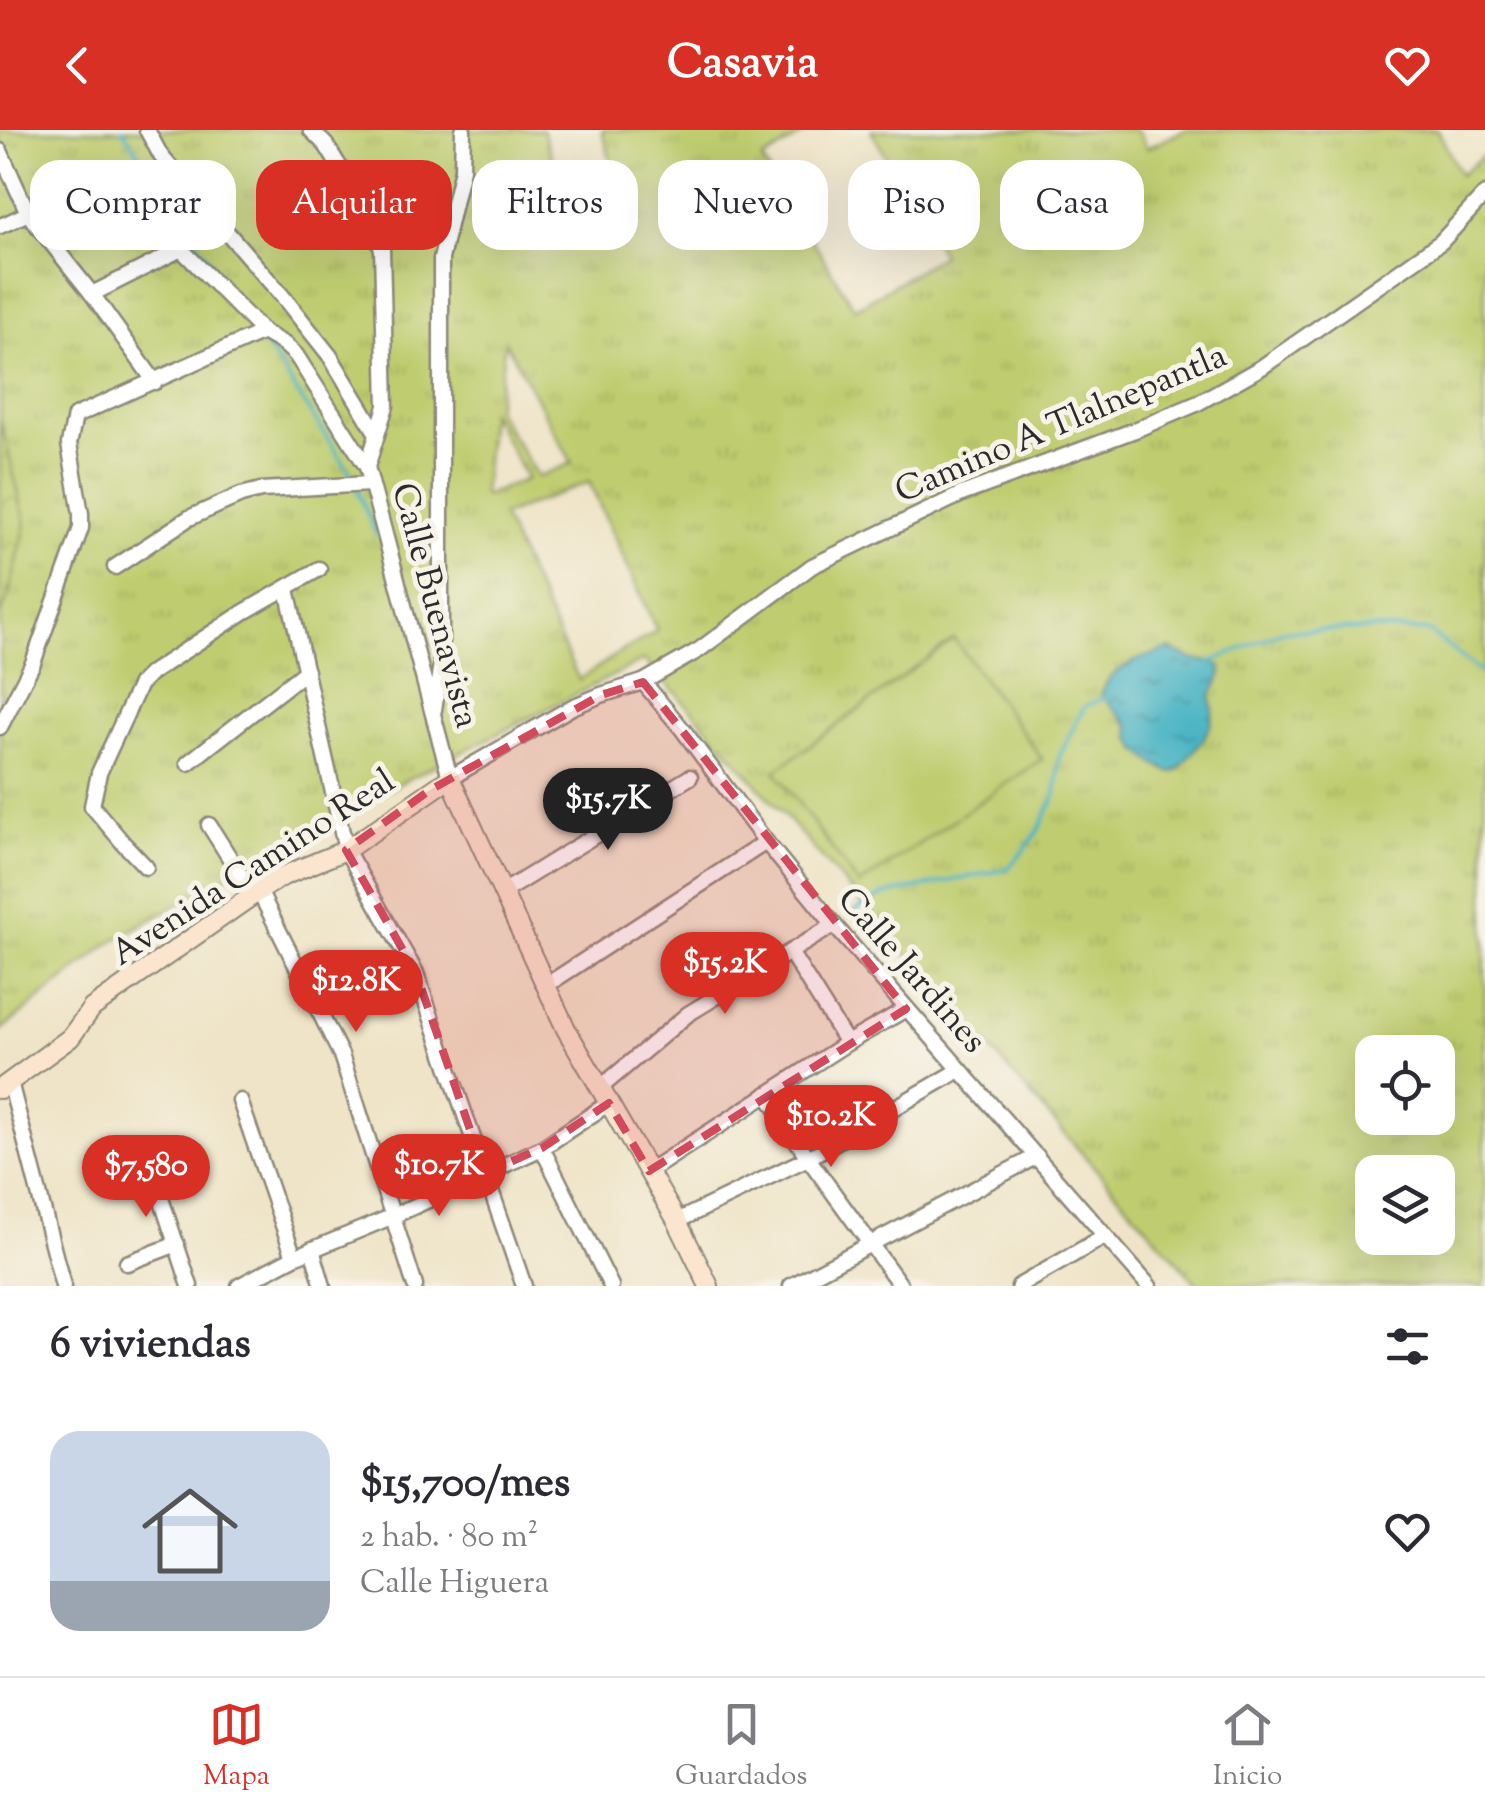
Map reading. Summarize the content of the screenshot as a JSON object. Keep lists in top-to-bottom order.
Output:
{
  "streets": {
    "street": [
      "Camino A Tlalnepantla",
      "Calle Buenavista",
      "Avenida Camino Real",
      "Calle Jardines"
    ]
  },
  "crossings": [
    ["Camino A Tlalnepantla", "Calle Buenavista"],
    ["Camino A Tlalnepantla", "Avenida Camino Real"],
    ["Camino A Tlalnepantla", "Calle Jardines"],
    ["Calle Buenavista", "Avenida Camino Real"]
  ],
  "page": {
    "header": "Casavia",
    "chip": [
      "Comprar",
      "Alquilar",
      "Filtros",
      "Nuevo",
      "Piso",
      "Casa"
    ],
    "price": [
      "$15.7K",
      "$15.2K",
      "$12.8K",
      "$10.2K",
      "$10.7K",
      "$7,580"
    ],
    "heading": "6 viviendas",
    "list": [
      {
        "name": "$15,700/mes",
        "note": "2 hab. · 80 m² · Calle Higuera"
      }
    ],
    "tabs": ["Mapa", "Guardados", "Inicio"]
  }
}
